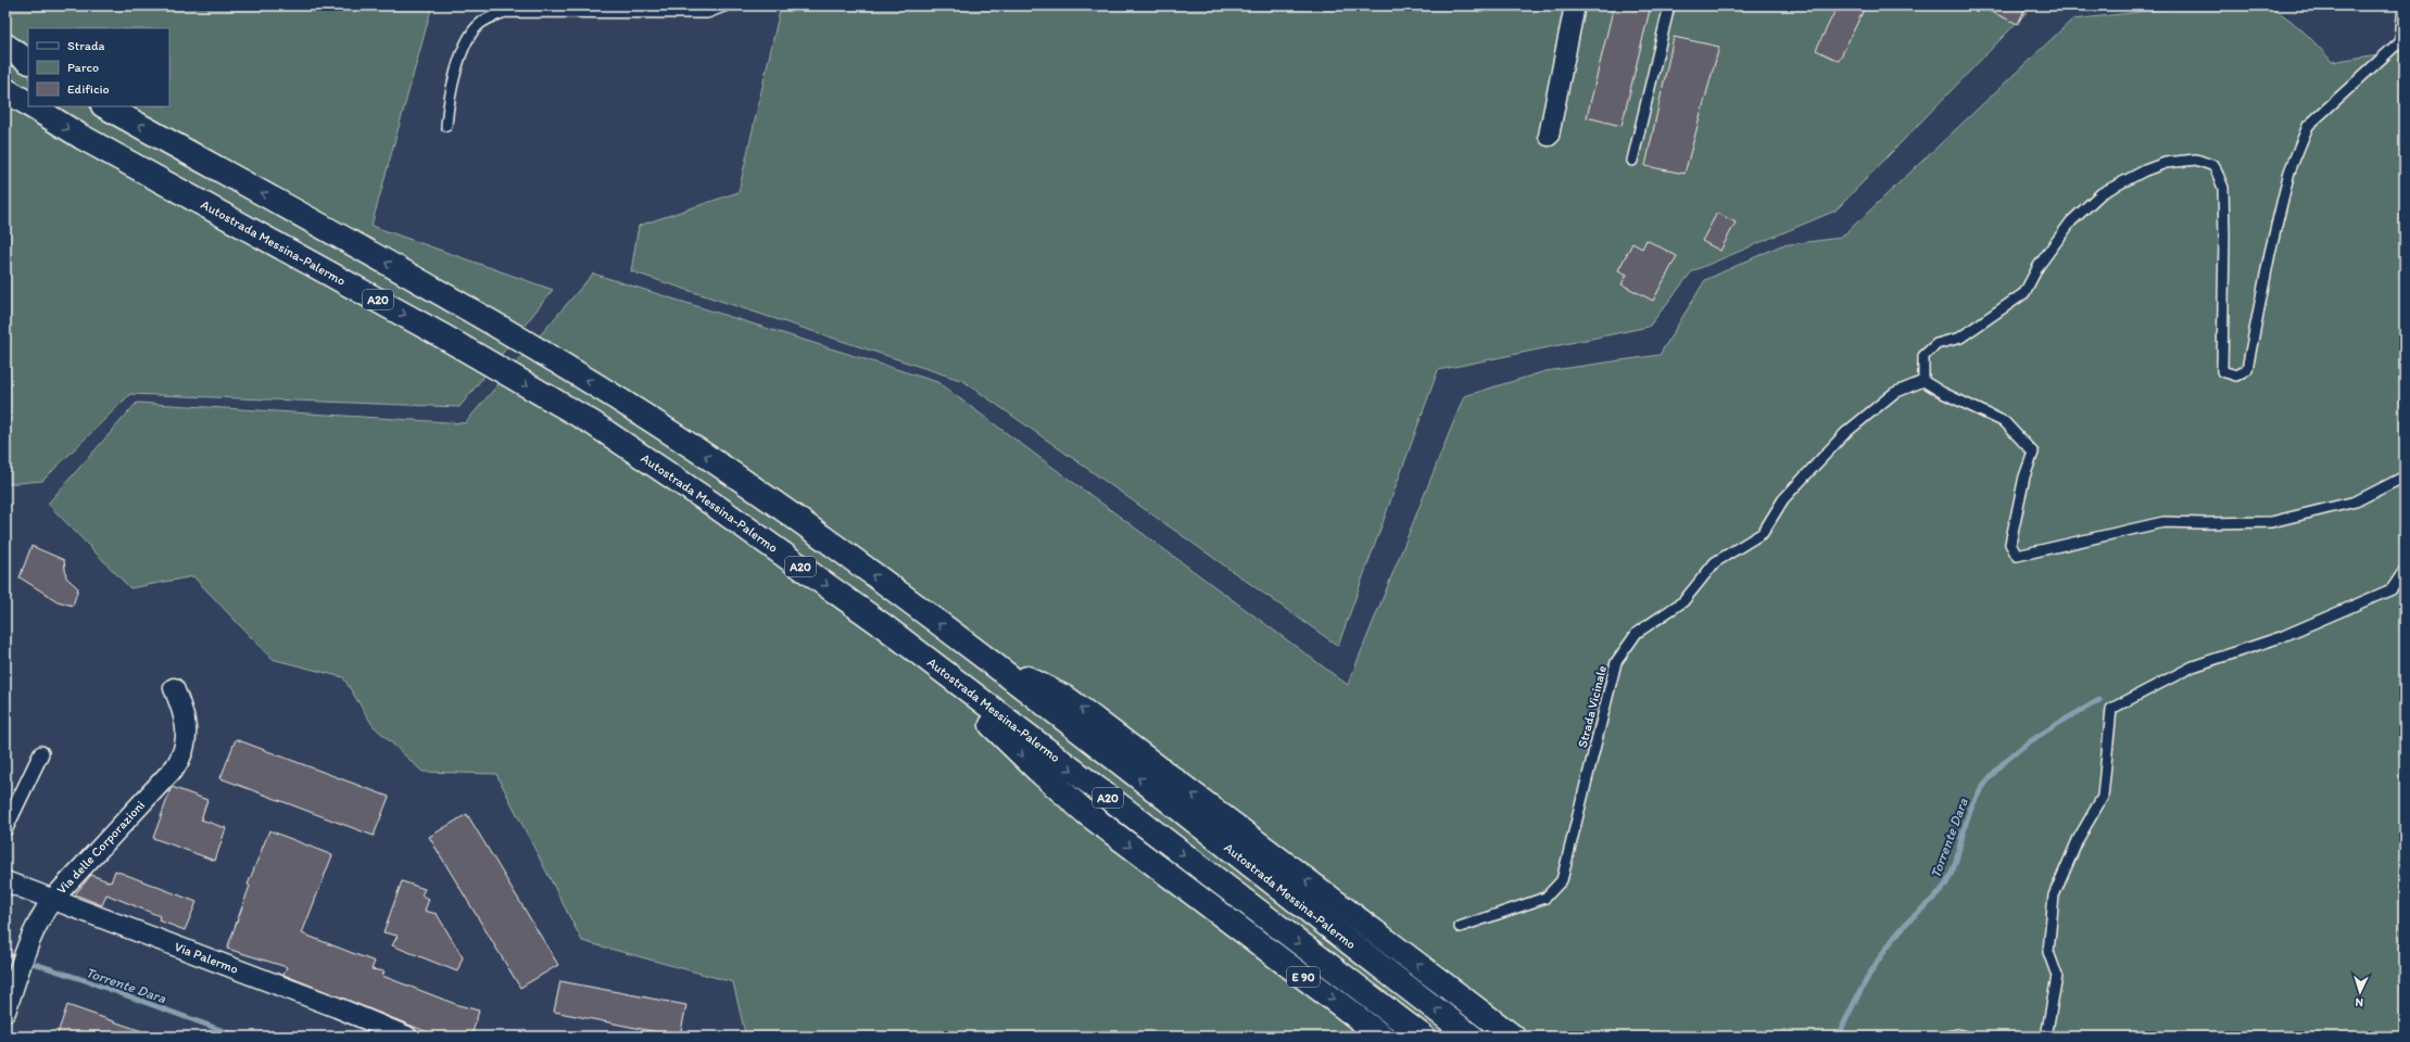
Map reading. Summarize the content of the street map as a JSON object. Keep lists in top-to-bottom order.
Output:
{
  "streets": {
    "highway": ["Autostrada Messina-Palermo", "A20", "E 90"],
    "street": ["Via delle Corporazioni", "Via Palermo"],
    "lane": ["Strada Vicinale"]
  },
  "crossings": [
    ["Autostrada Messina-Palermo", "E 90"],
    ["Via delle Corporazioni", "Via Palermo"]
  ],
  "water": ["Torrente Dara"],
  "legend": ["Strada", "Parco", "Edificio"],
  "north": "bottom"
}
